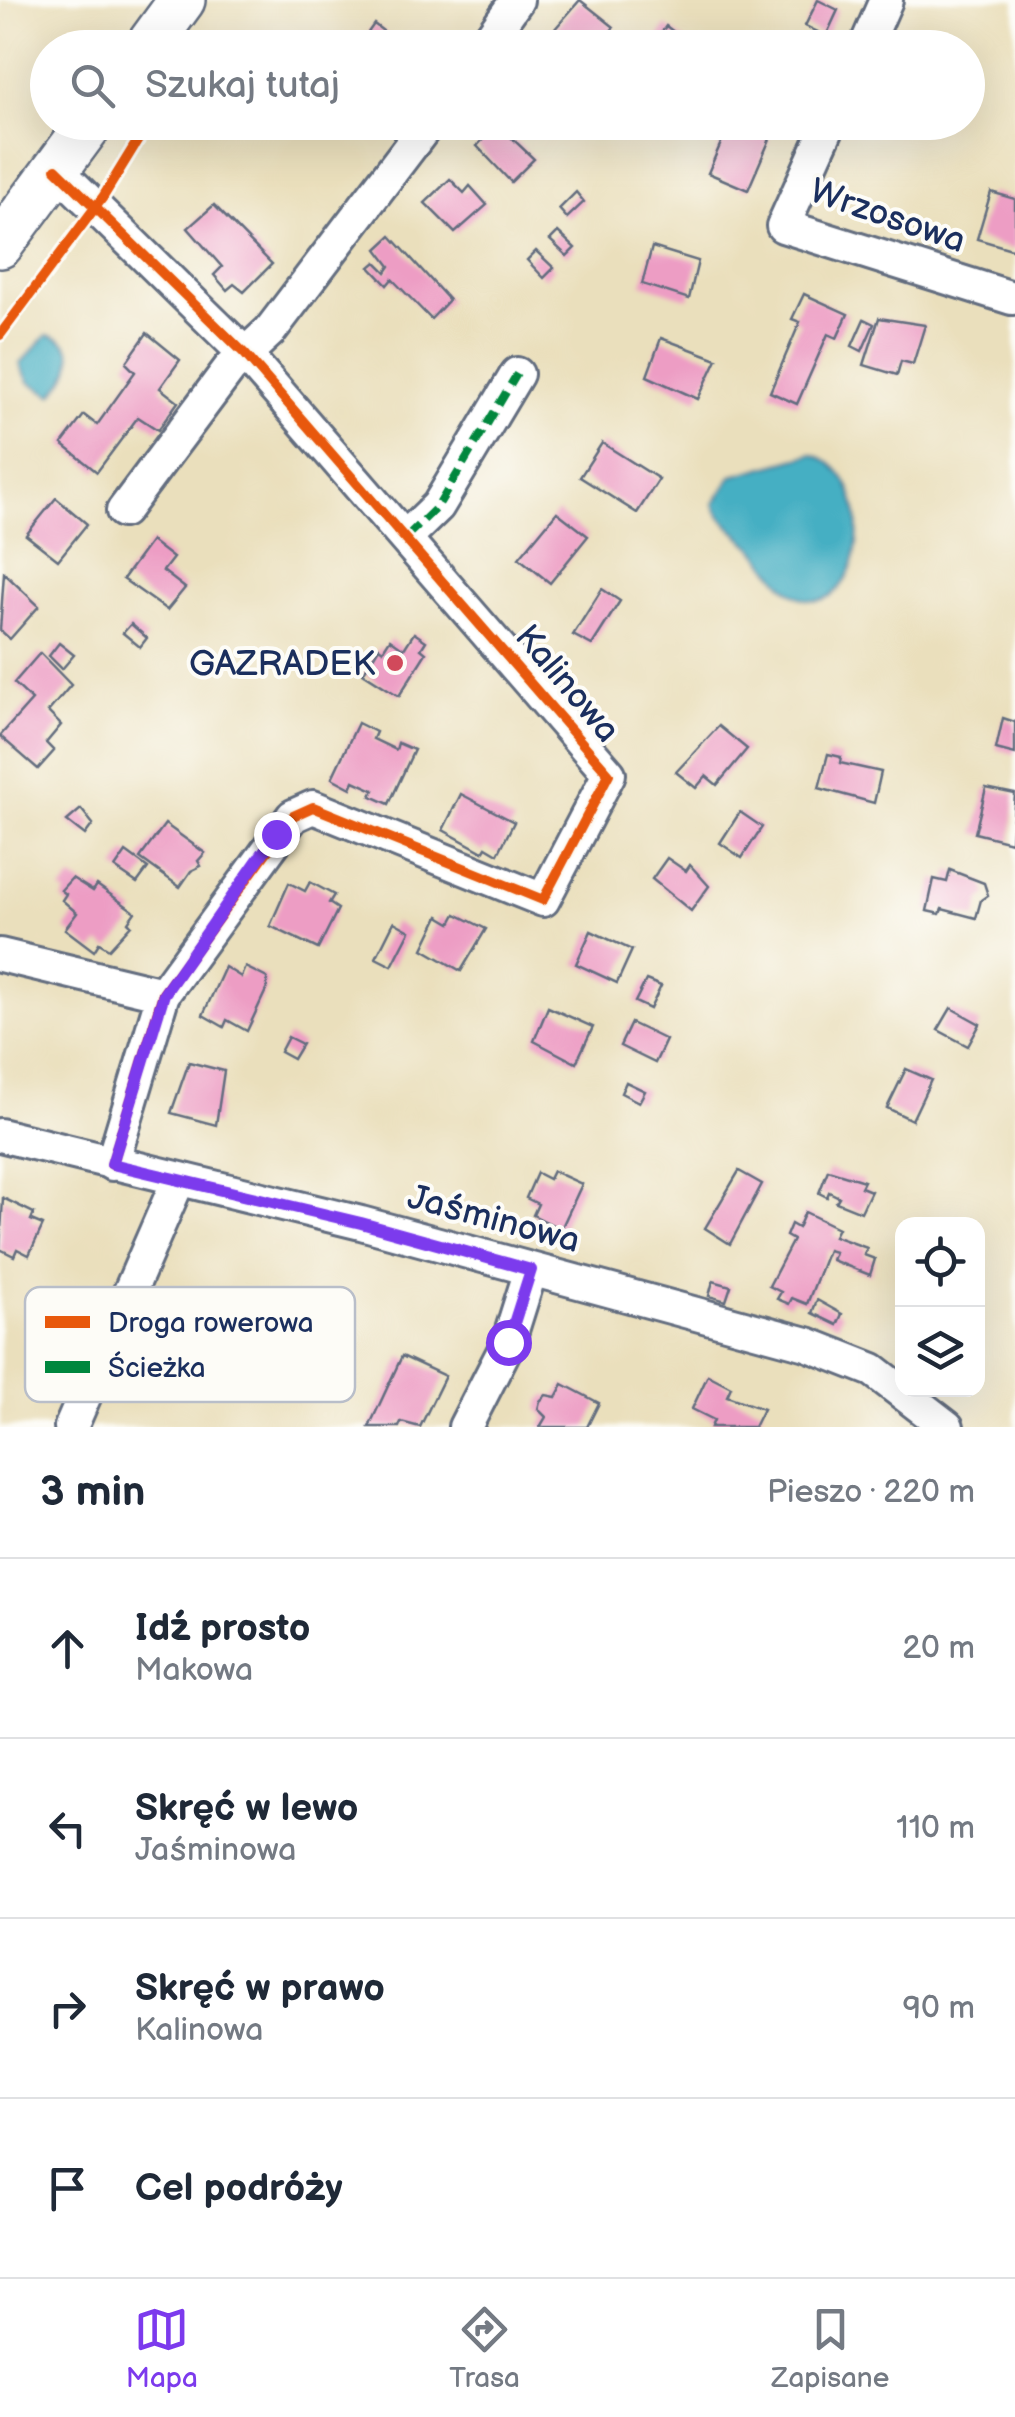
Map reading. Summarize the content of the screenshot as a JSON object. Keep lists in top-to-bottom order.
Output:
{
  "streets": {
    "street": ["Wrzosowa", "Kalinowa", "Jaśminowa"]
  },
  "crossings": [
    ["Kalinowa", "Jaśminowa"]
  ],
  "places": ["GAZRADEK"],
  "legend": ["Droga rowerowa", "Ścieżka"],
  "page": {
    "search": "Szukaj tutaj",
    "heading": ["3 min", "Pieszo · 220 m"],
    "list": [
      ["Idź prosto", "Makowa", "20 m"],
      ["Skręć w lewo", "Jaśminowa", "110 m"],
      ["Skręć w prawo", "Kalinowa", "90 m"],
      "Cel podróży"
    ],
    "nav": ["Mapa", "Trasa", "Zapisane"]
  }
}
